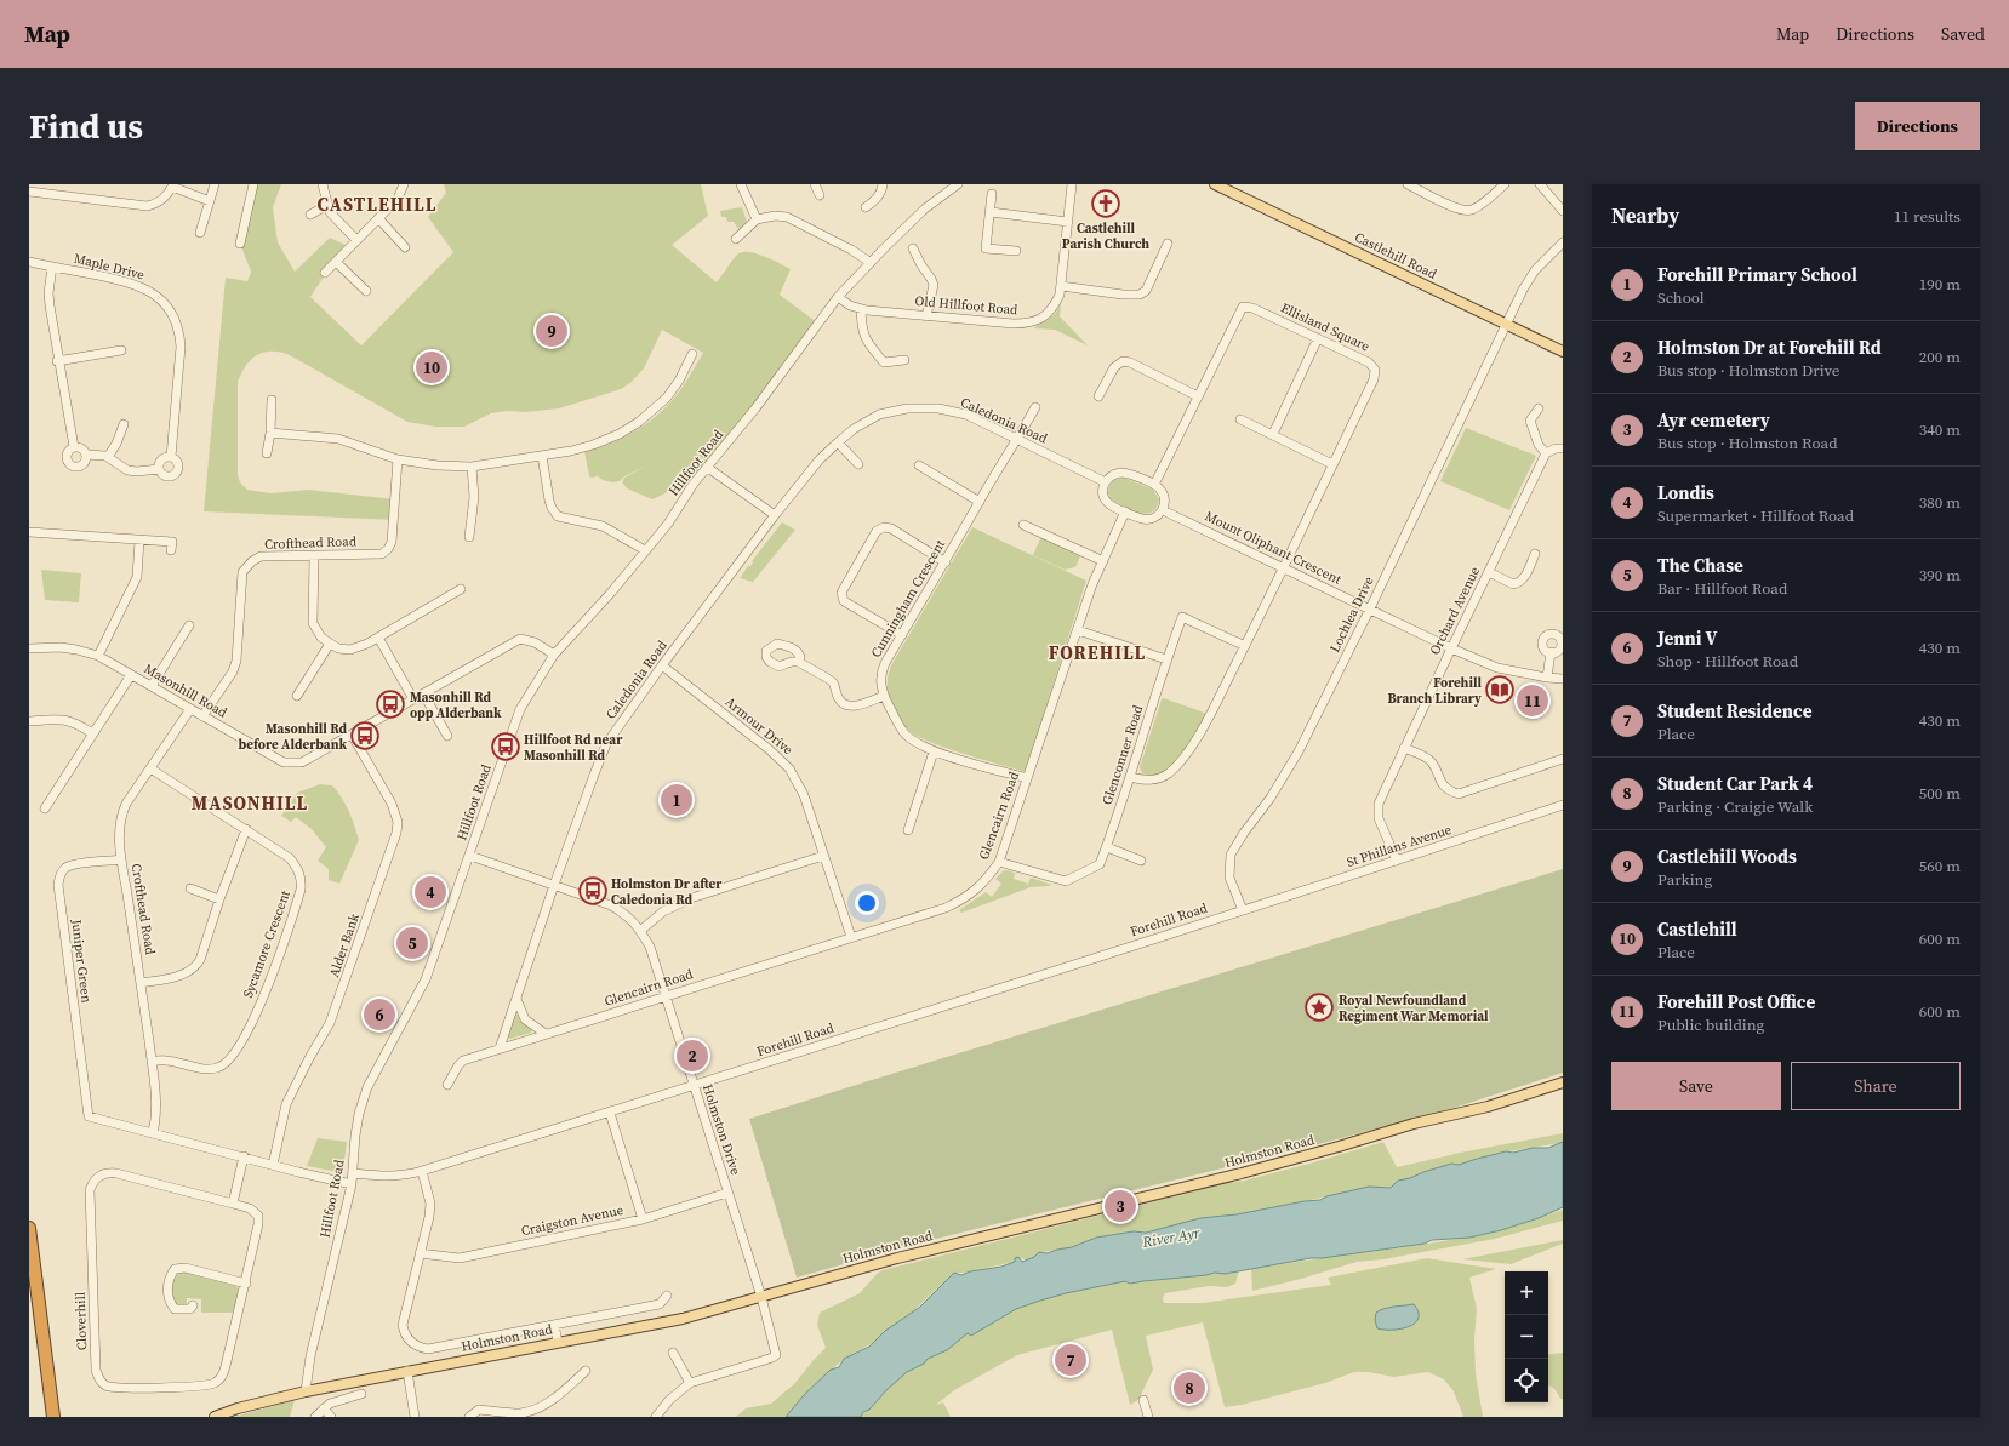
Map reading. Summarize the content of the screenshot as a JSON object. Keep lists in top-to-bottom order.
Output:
{
  "streets": {
    "main road": ["Castlehill Road", "Holmston Road"],
    "street": [
      "Maple Drive",
      "Old Hillfoot Road",
      "Ellisland Square",
      "Caledonia Road",
      "Hillfoot Road",
      "Crofthead Road",
      "Mount Oliphant Crescent",
      "Cunningham Crescent",
      "Orchard Avenue",
      "Lochlea Drive",
      "Masonhill Road",
      "Armour Drive",
      "Glenconner Road",
      "Glencairn Road",
      "St Phillans Avenue",
      "Forehill Road",
      "Sycamore Crescent",
      "Alder Bank",
      "Juniper Green",
      "Holmston Drive",
      "Craigston Avenue",
      "Cloverhill"
    ]
  },
  "crossings": [
    ["Castlehill Road", "Lochlea Drive"],
    ["Old Hillfoot Road", "Hillfoot Road"],
    ["Ellisland Square", "Caledonia Road"],
    ["Ellisland Square", "Mount Oliphant Crescent"],
    ["Ellisland Square", "Glenconner Road"],
    ["Ellisland Square", "Glencairn Road"],
    ["Caledonia Road", "Mount Oliphant Crescent"],
    ["Caledonia Road", "Cunningham Crescent"],
    ["Caledonia Road", "Armour Drive"],
    ["Caledonia Road", "Glencairn Road"],
    ["Caledonia Road", "Holmston Drive"],
    ["Hillfoot Road", "Masonhill Road"],
    ["Hillfoot Road", "Forehill Road"],
    ["Hillfoot Road", "Holmston Drive"],
    ["Hillfoot Road", "Holmston Road"],
    ["Crofthead Road", "Masonhill Road"],
    ["Crofthead Road", "Sycamore Crescent"],
    ["Crofthead Road", "Juniper Green"],
    ["Mount Oliphant Crescent", "Orchard Avenue"],
    ["Mount Oliphant Crescent", "Lochlea Drive"],
    ["Mount Oliphant Crescent", "Glencairn Road"],
    ["Cunningham Crescent", "Glencairn Road"],
    ["Orchard Avenue", "St Phillans Avenue"],
    ["Lochlea Drive", "St Phillans Avenue"],
    ["Lochlea Drive", "Forehill Road"],
    ["Masonhill Road", "Alder Bank"],
    ["Armour Drive", "Glencairn Road"],
    ["Glenconner Road", "Glencairn Road"],
    ["Glencairn Road", "Holmston Drive"],
    ["St Phillans Avenue", "Forehill Road"],
    ["Forehill Road", "Holmston Drive"],
    ["Holmston Drive", "Holmston Road"],
    ["Holmston Drive", "Craigston Avenue"],
    ["Holmston Road", "Craigston Avenue"]
  ],
  "districts": ["CASTLEHILL", "FOREHILL", "MASONHILL"],
  "water": ["River Ayr"],
  "places": {
    "church": ["Castlehill Parish Church"],
    "library": ["Forehill Branch Library"],
    "bus stop": [
      "Masonhill Rd opp Alderbank",
      "Masonhill Rd before Alderbank",
      "Hillfoot Rd near Masonhill Rd",
      "Holmston Dr after Caledonia Rd"
    ],
    "place": ["Royal Newfoundland Regiment War Memorial"]
  },
  "page": {
    "header": "Map",
    "nav": ["Map", "Directions", "Saved"],
    "buttons": [
      "Directions",
      ["Save", "Share"]
    ],
    "title": "Find us",
    "heading": ["Nearby", "11 results"],
    "list": [
      {
        "mark": "1",
        "name": "Forehill Primary School",
        "note": "School",
        "value": "190 m"
      },
      {
        "mark": "2",
        "name": "Holmston Dr at Forehill Rd",
        "note": "Bus stop · Holmston Drive",
        "value": "200 m"
      },
      {
        "mark": "3",
        "name": "Ayr cemetery",
        "note": "Bus stop · Holmston Road",
        "value": "340 m"
      },
      {
        "mark": "4",
        "name": "Londis",
        "note": "Supermarket · Hillfoot Road",
        "value": "380 m"
      },
      {
        "mark": "5",
        "name": "The Chase",
        "note": "Bar · Hillfoot Road",
        "value": "390 m"
      },
      {
        "mark": "6",
        "name": "Jenni V",
        "note": "Shop · Hillfoot Road",
        "value": "430 m"
      },
      {
        "mark": "7",
        "name": "Student Residence",
        "note": "Place",
        "value": "430 m"
      },
      {
        "mark": "8",
        "name": "Student Car Park 4",
        "note": "Parking · Craigie Walk",
        "value": "500 m"
      },
      {
        "mark": "9",
        "name": "Castlehill Woods",
        "note": "Parking",
        "value": "560 m"
      },
      {
        "mark": "10",
        "name": "Castlehill",
        "note": "Place",
        "value": "600 m"
      },
      {
        "mark": "11",
        "name": "Forehill Post Office",
        "note": "Public building",
        "value": "600 m"
      }
    ],
    "pins": [
      "9",
      "10",
      "11",
      "1",
      "4",
      "5",
      "6",
      "2",
      "3",
      "7",
      "8"
    ],
    "map_buttons": ["+", "−"]
  }
}
